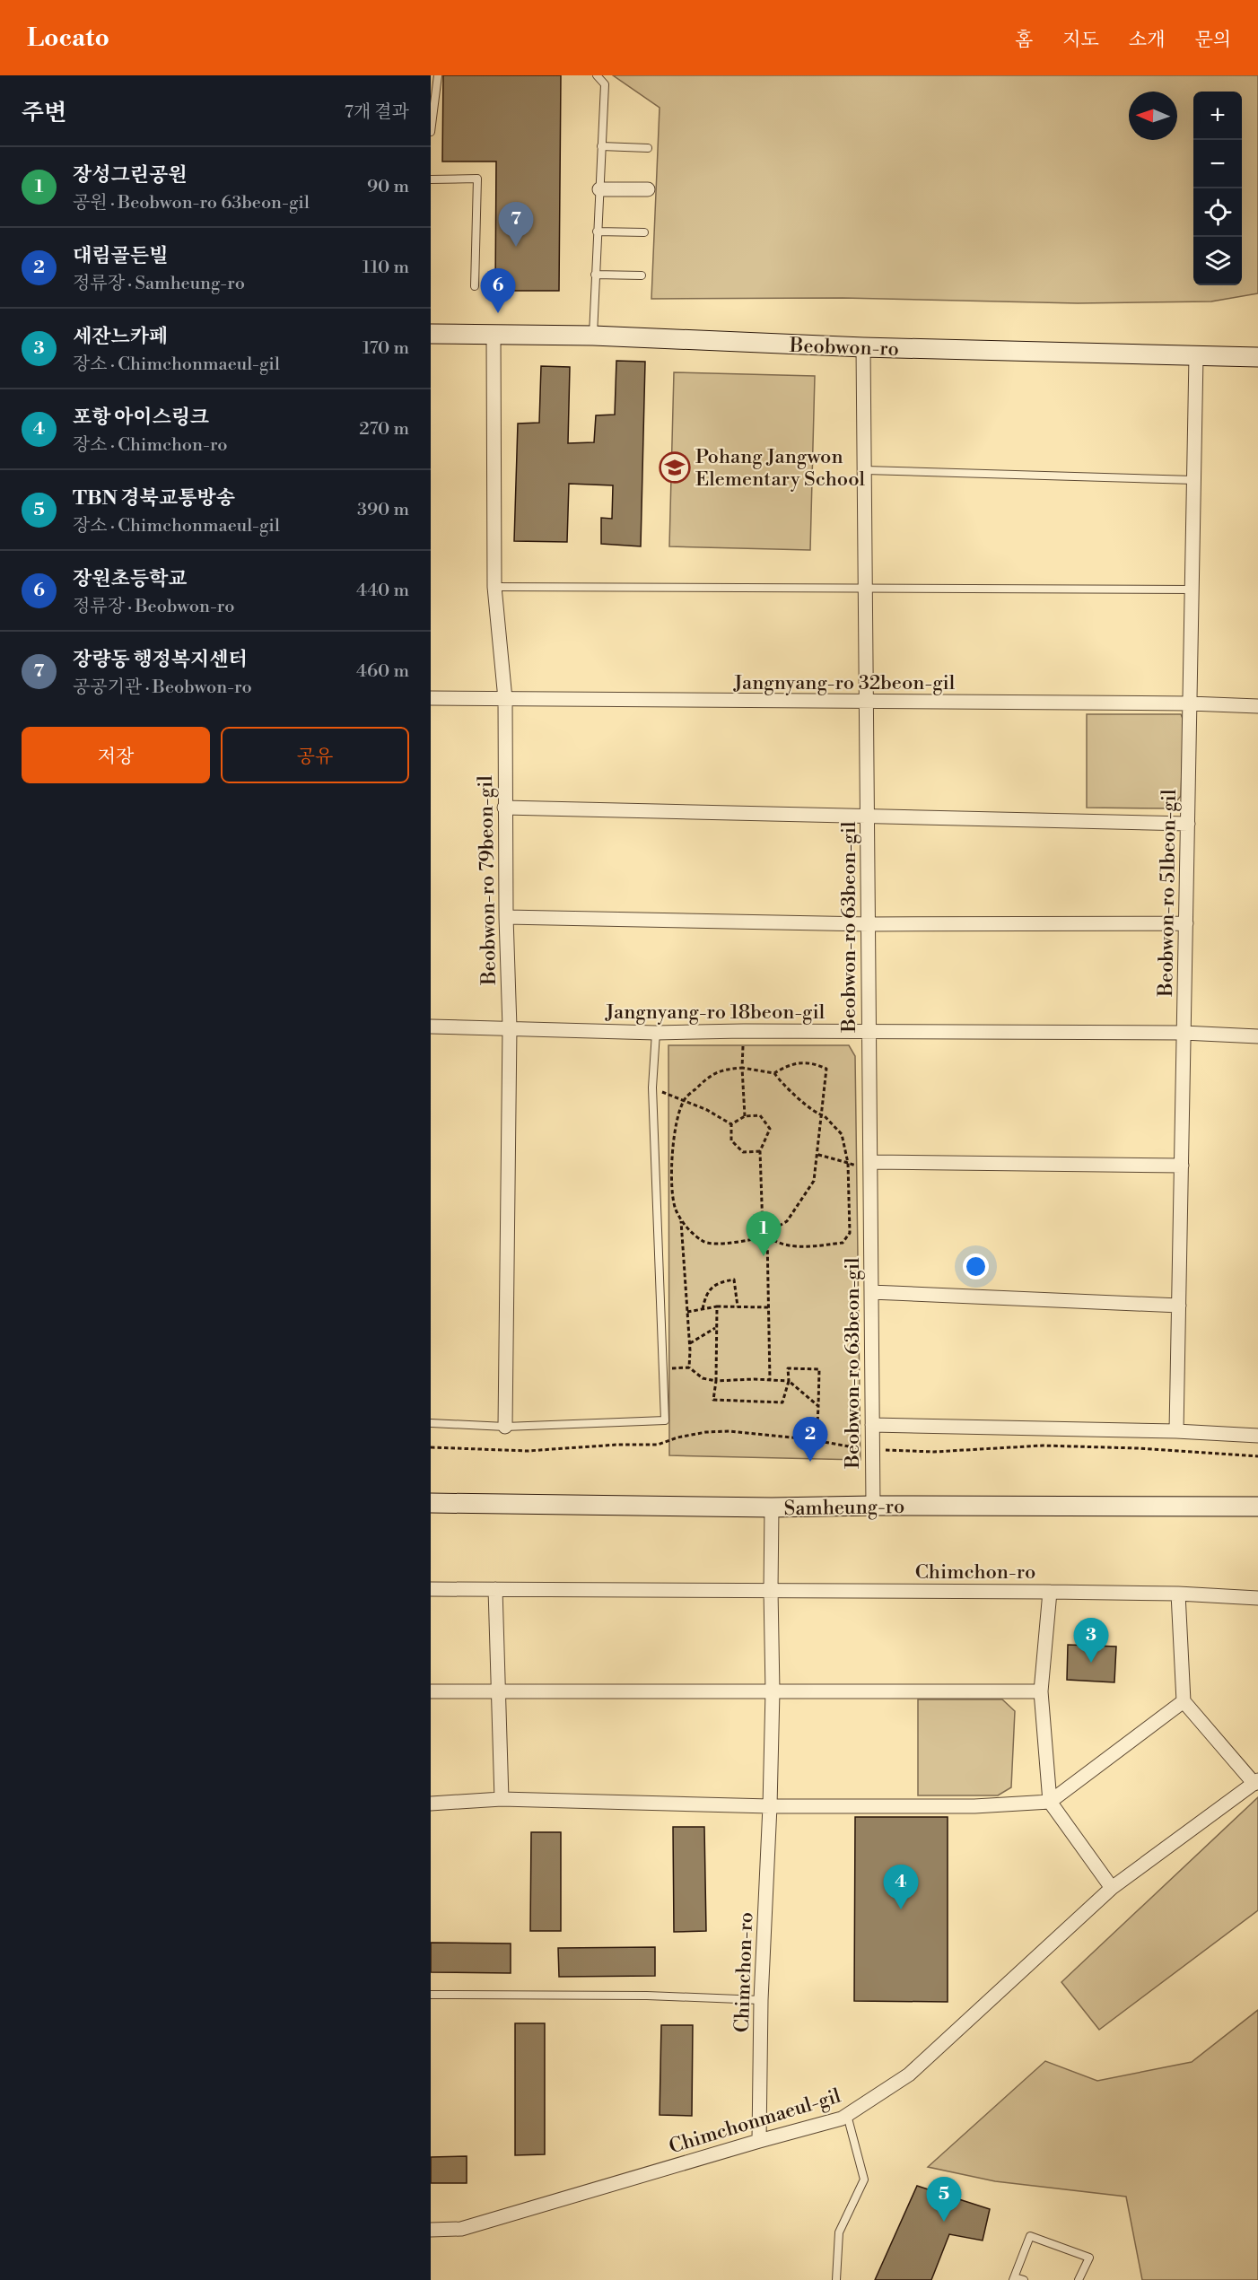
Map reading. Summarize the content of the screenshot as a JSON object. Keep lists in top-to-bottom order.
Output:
{
  "streets": {
    "main road": ["Beobwon-ro", "Samheung-ro"],
    "street": [
      "Jangnyang-ro 32beon-gil",
      "Beobwon-ro 79beon-gil",
      "Beobwon-ro 51beon-gil",
      "Beobwon-ro 63beon-gil",
      "Jangnyang-ro 18beon-gil",
      "Chimchon-ro",
      "Chimchonmaeul-gil"
    ]
  },
  "crossings": [
    ["Beobwon-ro", "Beobwon-ro 79beon-gil"],
    ["Beobwon-ro", "Beobwon-ro 51beon-gil"],
    ["Beobwon-ro", "Beobwon-ro 63beon-gil"],
    ["Jangnyang-ro 32beon-gil", "Beobwon-ro 79beon-gil"],
    ["Jangnyang-ro 32beon-gil", "Beobwon-ro 51beon-gil"],
    ["Jangnyang-ro 32beon-gil", "Beobwon-ro 63beon-gil"],
    ["Beobwon-ro 79beon-gil", "Jangnyang-ro 18beon-gil"],
    ["Beobwon-ro 51beon-gil", "Jangnyang-ro 18beon-gil"],
    ["Beobwon-ro 63beon-gil", "Jangnyang-ro 18beon-gil"],
    ["Beobwon-ro 63beon-gil", "Samheung-ro"],
    ["Samheung-ro", "Chimchon-ro"],
    ["Chimchon-ro", "Chimchonmaeul-gil"]
  ],
  "places": {
    "school or university": ["Pohang Jangwon Elementary School"]
  },
  "north": "left",
  "page": {
    "header": "Locato",
    "nav": [
      "홈",
      "지도",
      "소개",
      "문의"
    ],
    "heading": ["주변", "7개 결과"],
    "map_buttons": ["+", "−"],
    "list": [
      {
        "mark": "1",
        "name": "장성그린공원",
        "note": "공원 · Beobwon-ro 63beon-gil",
        "value": "90 m"
      },
      {
        "mark": "2",
        "name": "대림골든빌",
        "note": "정류장 · Samheung-ro",
        "value": "110 m"
      },
      {
        "mark": "3",
        "name": "세잔느카페",
        "note": "장소 · Chimchonmaeul-gil",
        "value": "170 m"
      },
      {
        "mark": "4",
        "name": "포항 아이스링크",
        "note": "장소 · Chimchon-ro",
        "value": "270 m"
      },
      {
        "mark": "5",
        "name": "TBN 경북교통방송",
        "note": "장소 · Chimchonmaeul-gil",
        "value": "390 m"
      },
      {
        "mark": "6",
        "name": "장원초등학교",
        "note": "정류장 · Beobwon-ro",
        "value": "440 m"
      },
      {
        "mark": "7",
        "name": "장량동 행정복지센터",
        "note": "공공기관 · Beobwon-ro",
        "value": "460 m"
      }
    ],
    "pins": [
      "7",
      "6",
      "1",
      "2",
      "3",
      "4",
      "5"
    ],
    "buttons": ["저장", "공유"]
  }
}
